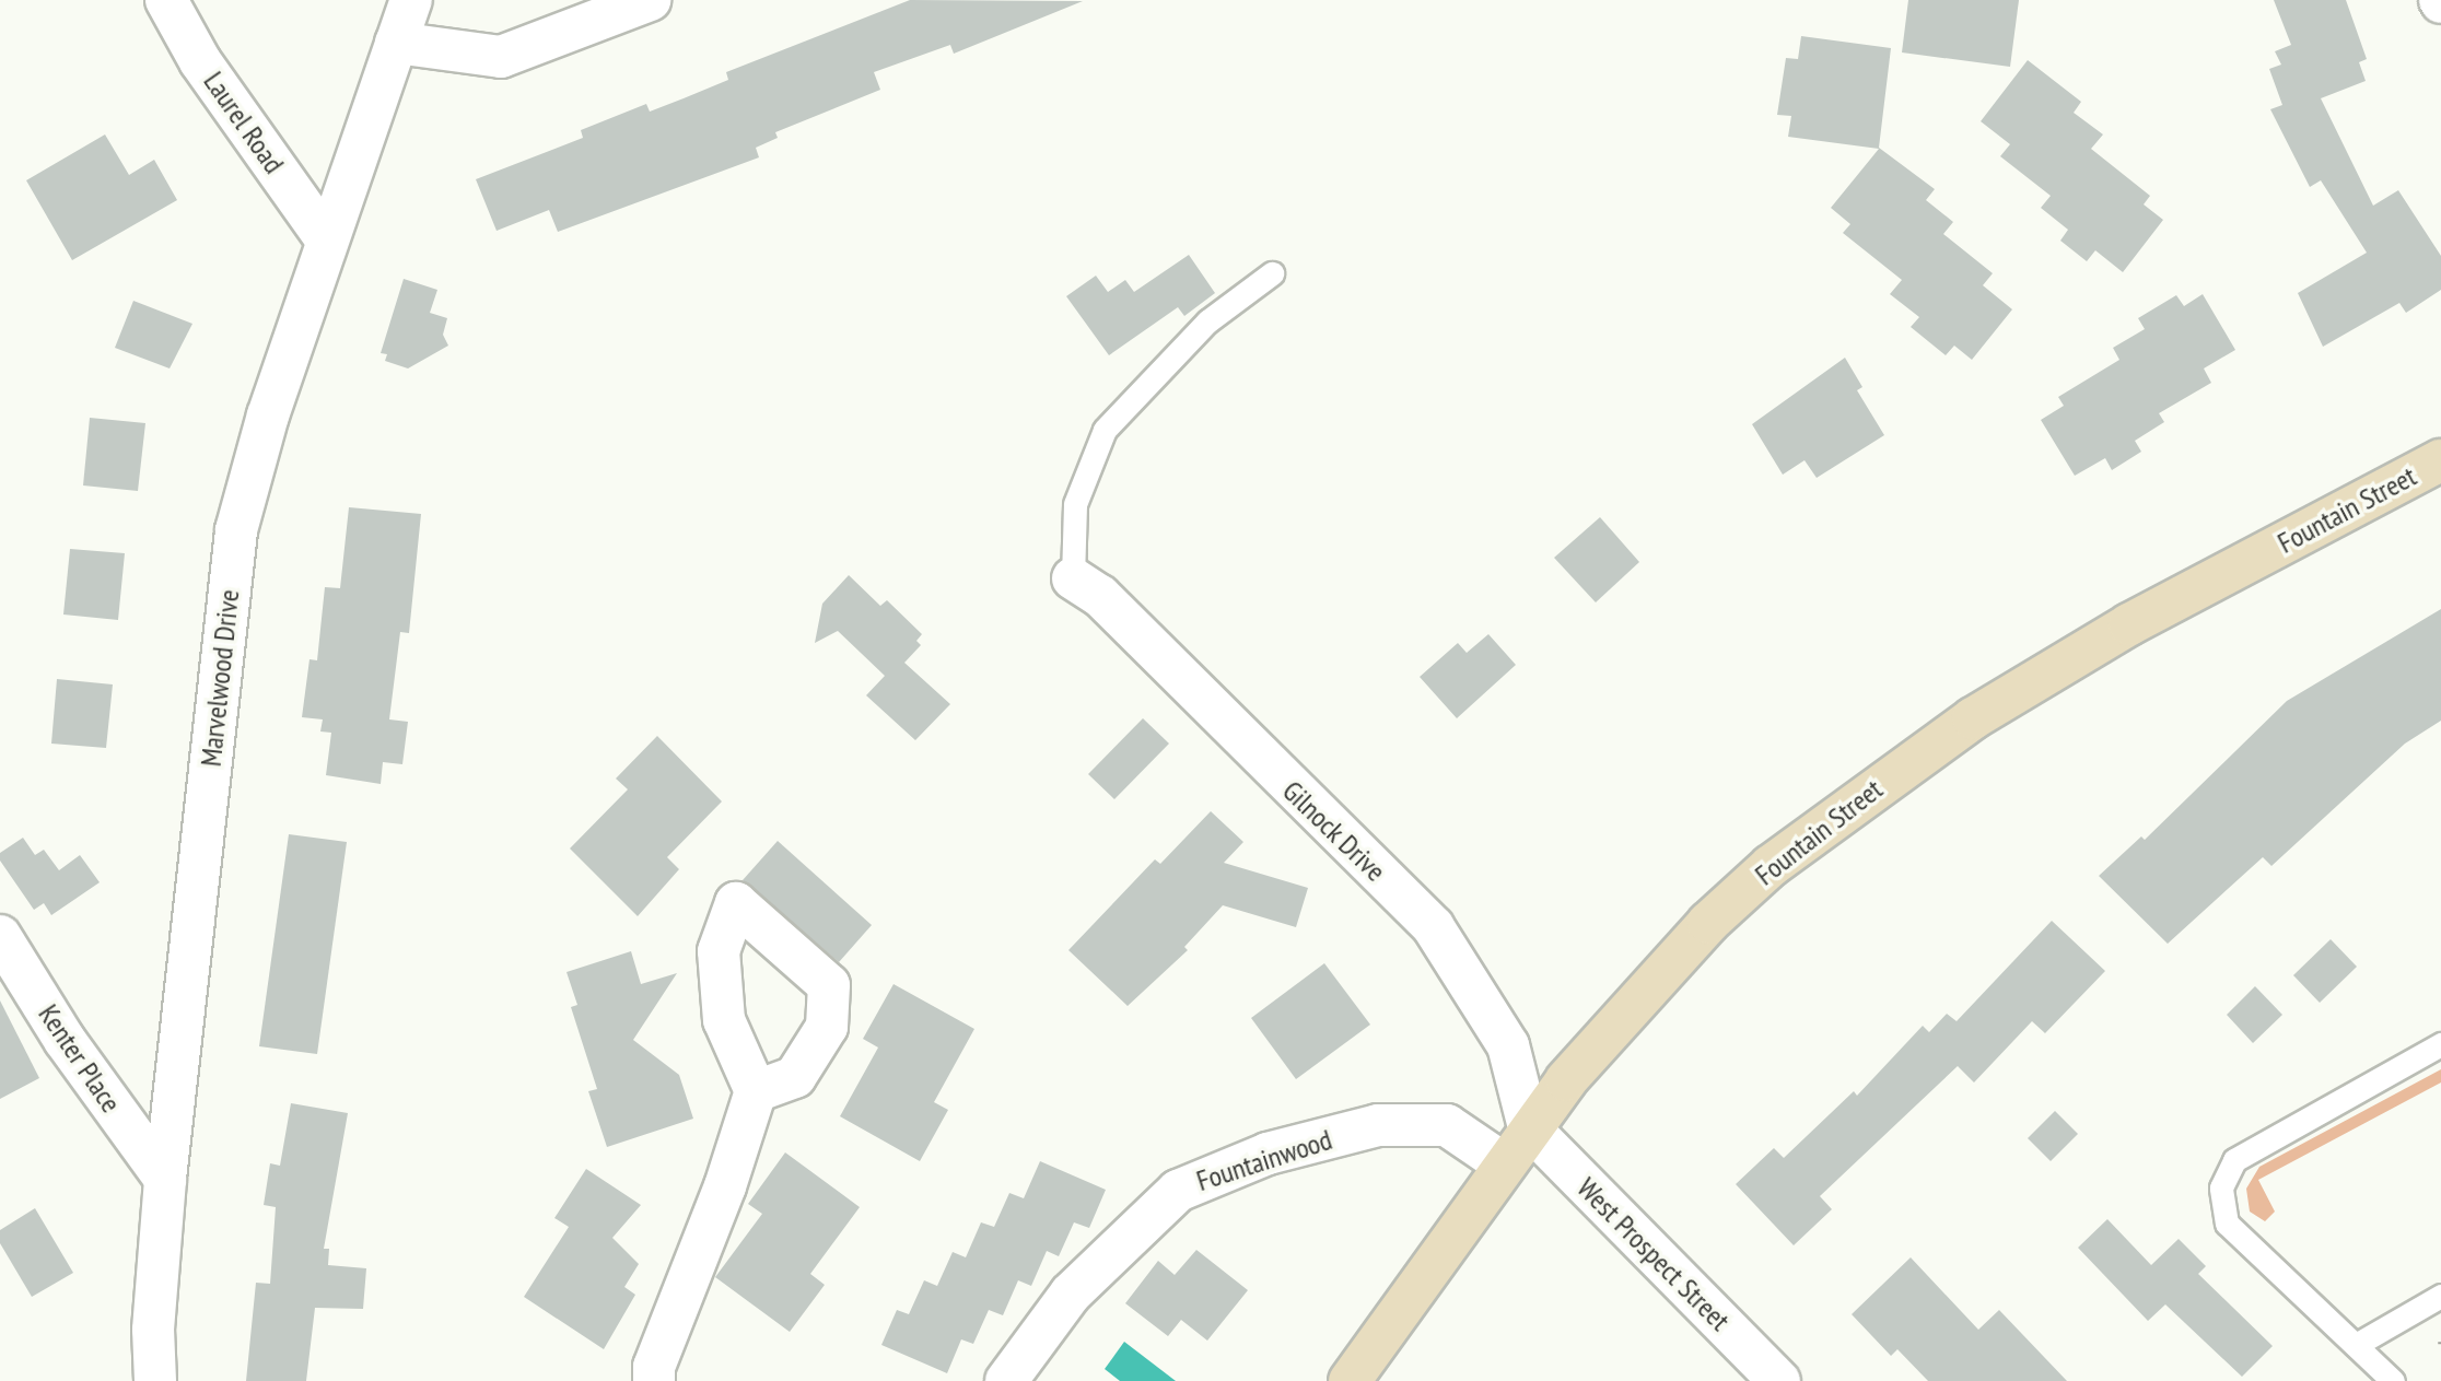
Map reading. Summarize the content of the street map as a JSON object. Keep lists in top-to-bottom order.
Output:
{
  "streets": {
    "main road": ["Fountain Street"],
    "street": [
      "Laurel Road",
      "Marvelwood Drive",
      "Gilnock Drive",
      "Kenter Place",
      "Fountainwood",
      "West Prospect Street"
    ]
  },
  "crossings": [
    ["Laurel Road", "Marvelwood Drive"],
    ["Fountain Street", "Gilnock Drive"],
    ["Fountain Street", "Fountainwood"],
    ["Fountain Street", "West Prospect Street"],
    ["Marvelwood Drive", "Kenter Place"],
    ["Gilnock Drive", "West Prospect Street"]
  ]
}
